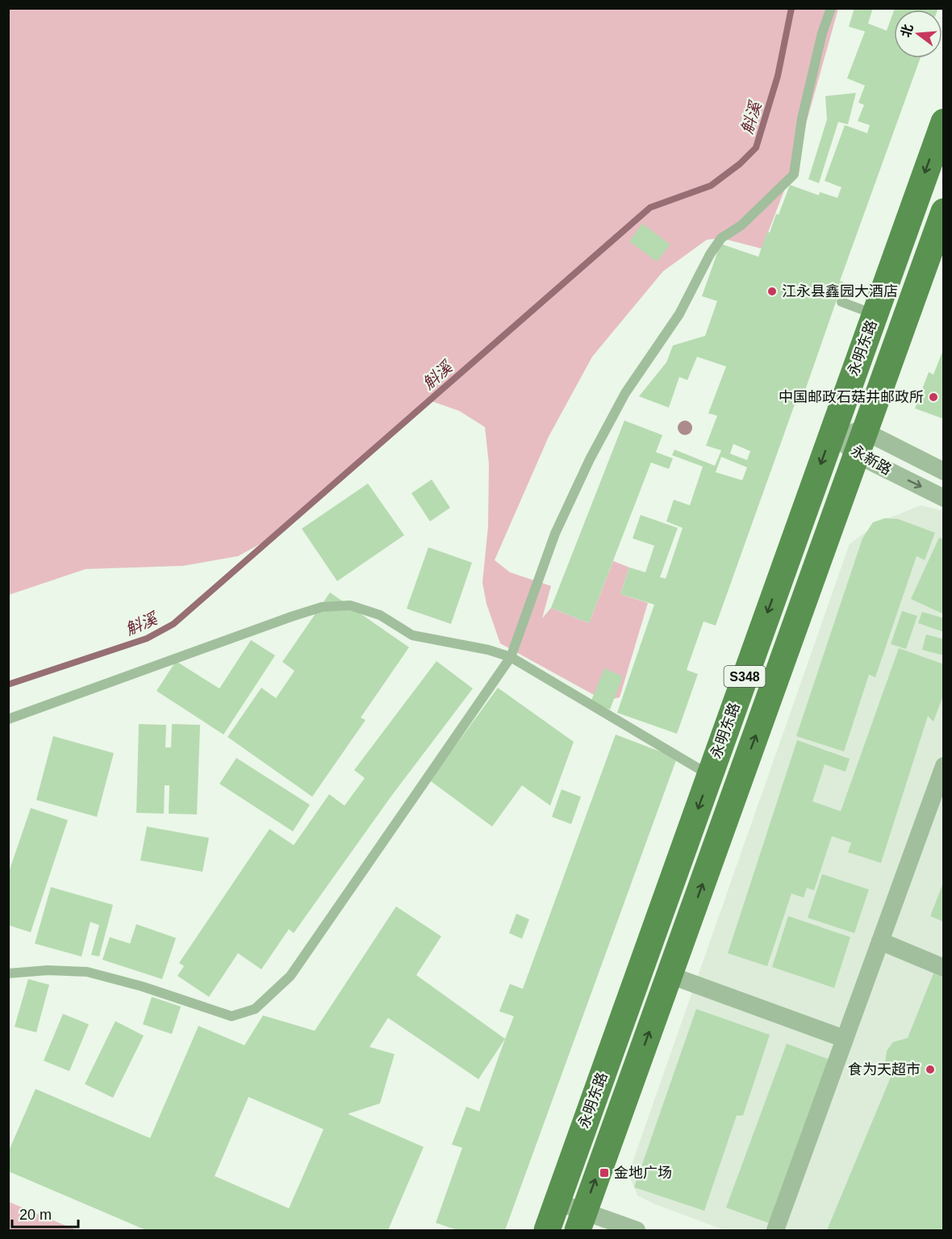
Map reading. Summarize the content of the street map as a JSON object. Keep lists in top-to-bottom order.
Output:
{
  "streets": {
    "main road": ["永明东路", "S348"],
    "street": ["永新路"]
  },
  "crossings": [
    ["永明东路", "永新路"]
  ],
  "water": ["斛溪"],
  "places": {
    "other": ["江永县鑫园大酒店", "中国邮政石菇井邮政所", "食为天超市"],
    "transit": ["金地广场"]
  },
  "scale_bar": "20 m",
  "north": "left"
}
